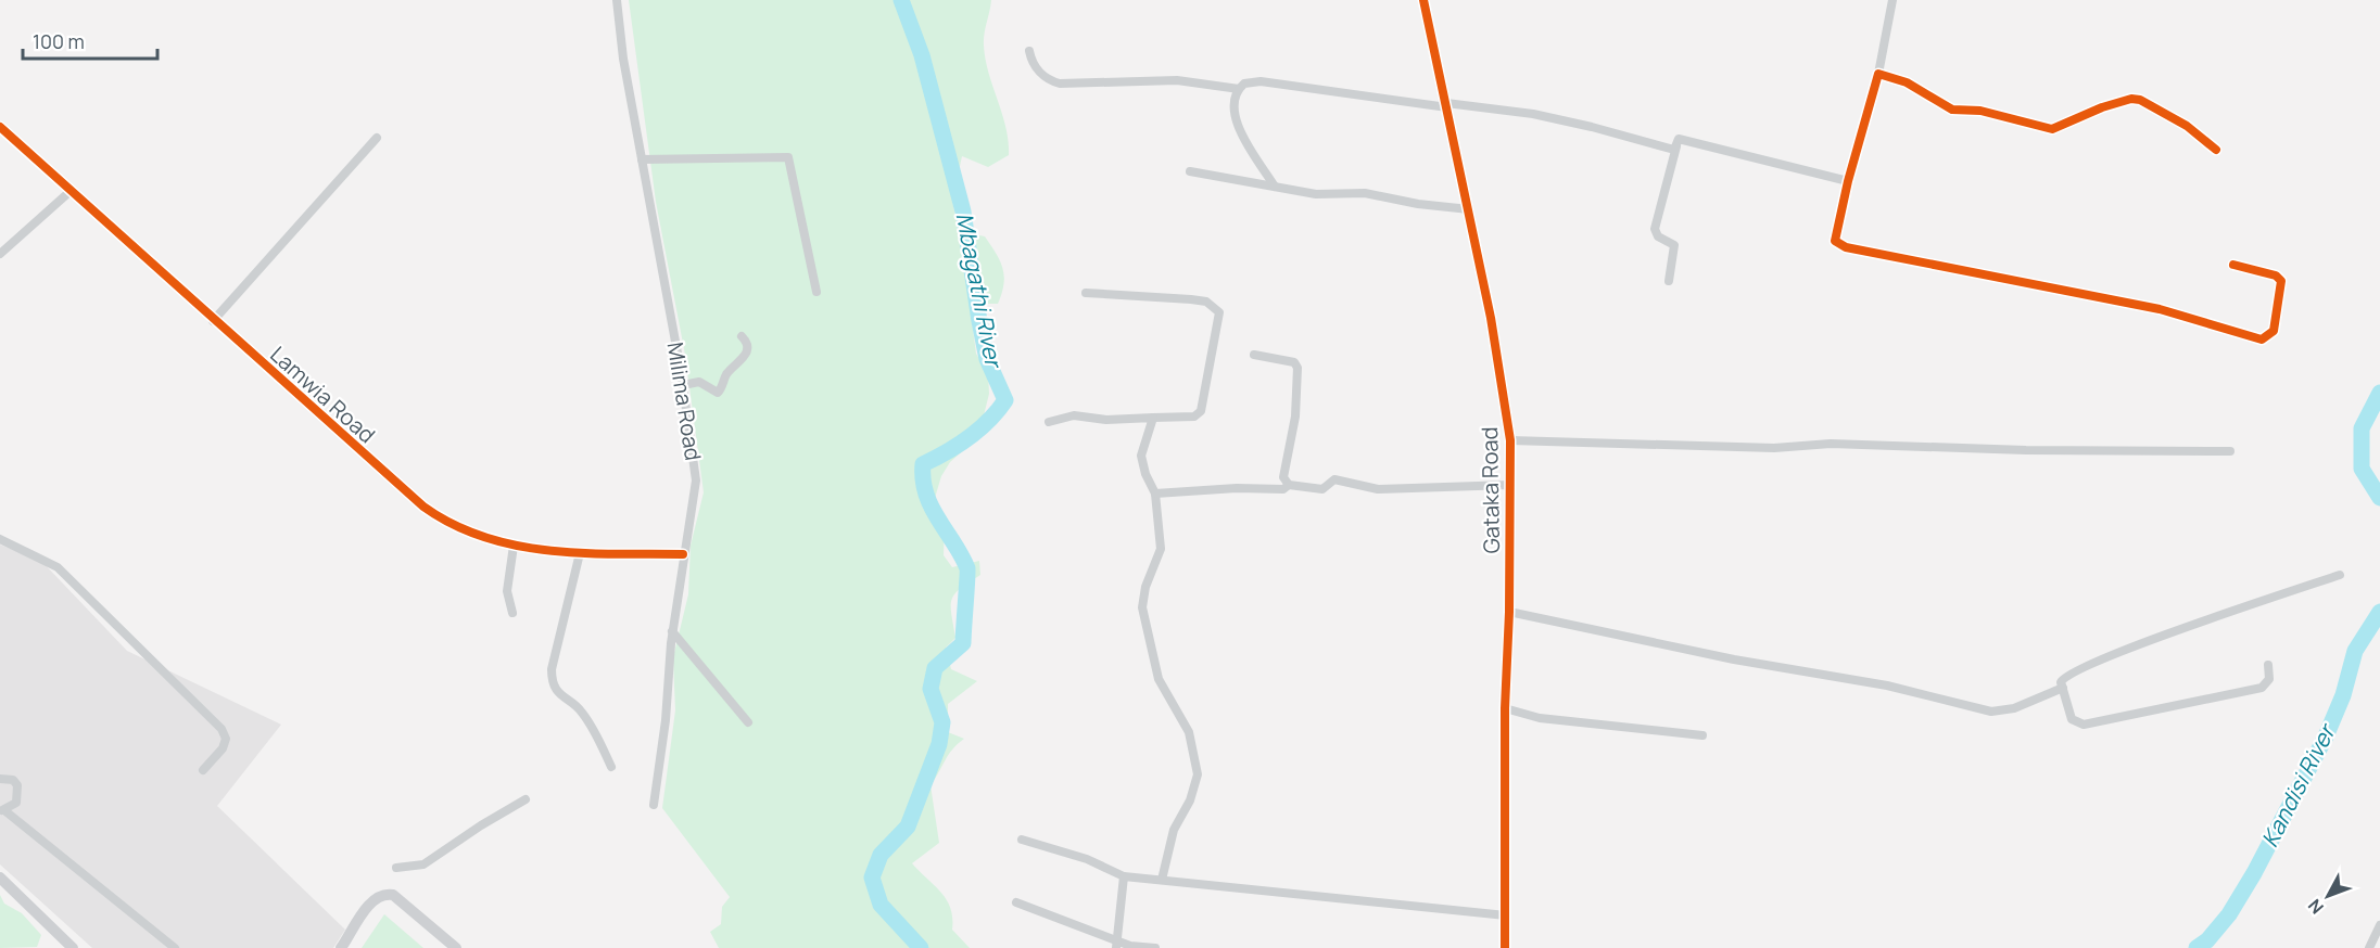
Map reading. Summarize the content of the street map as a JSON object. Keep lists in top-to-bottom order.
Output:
{
  "streets": {
    "street": ["Lamwia Road", "Milima Road", "Gataka Road"]
  },
  "crossings": [
    ["Lamwia Road", "Milima Road"]
  ],
  "water": ["Mbagathi River", "Kandisi River"],
  "scale_bar": "100 m",
  "north": "bottom left"
}
